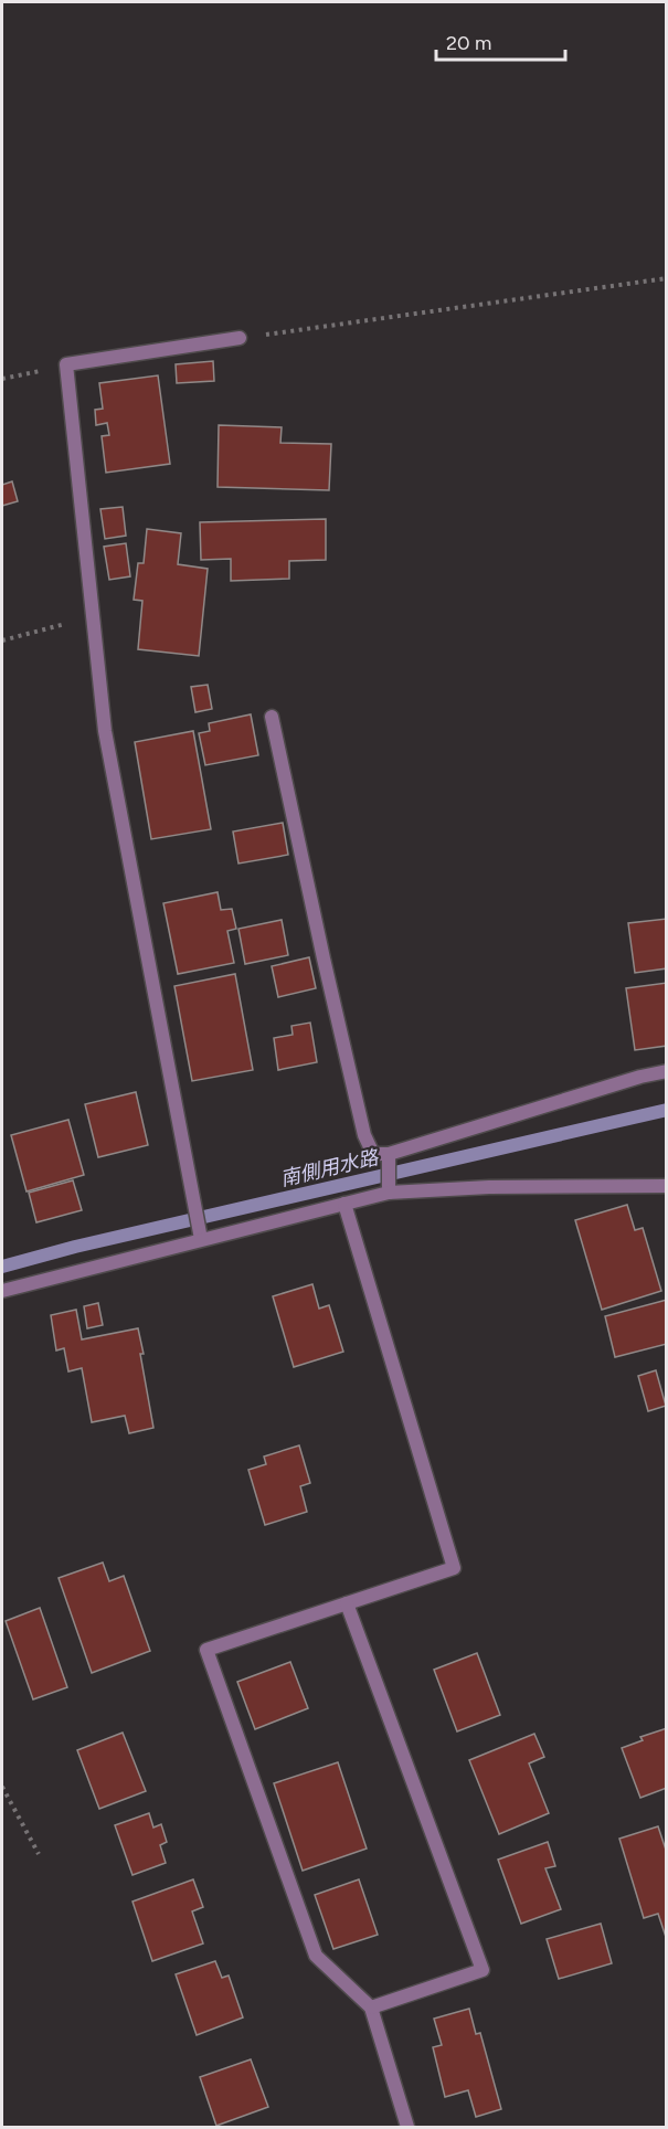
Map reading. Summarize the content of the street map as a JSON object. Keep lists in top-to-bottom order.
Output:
{
  "water": ["南側用水路"],
  "scale_bar": "20 m"
}
